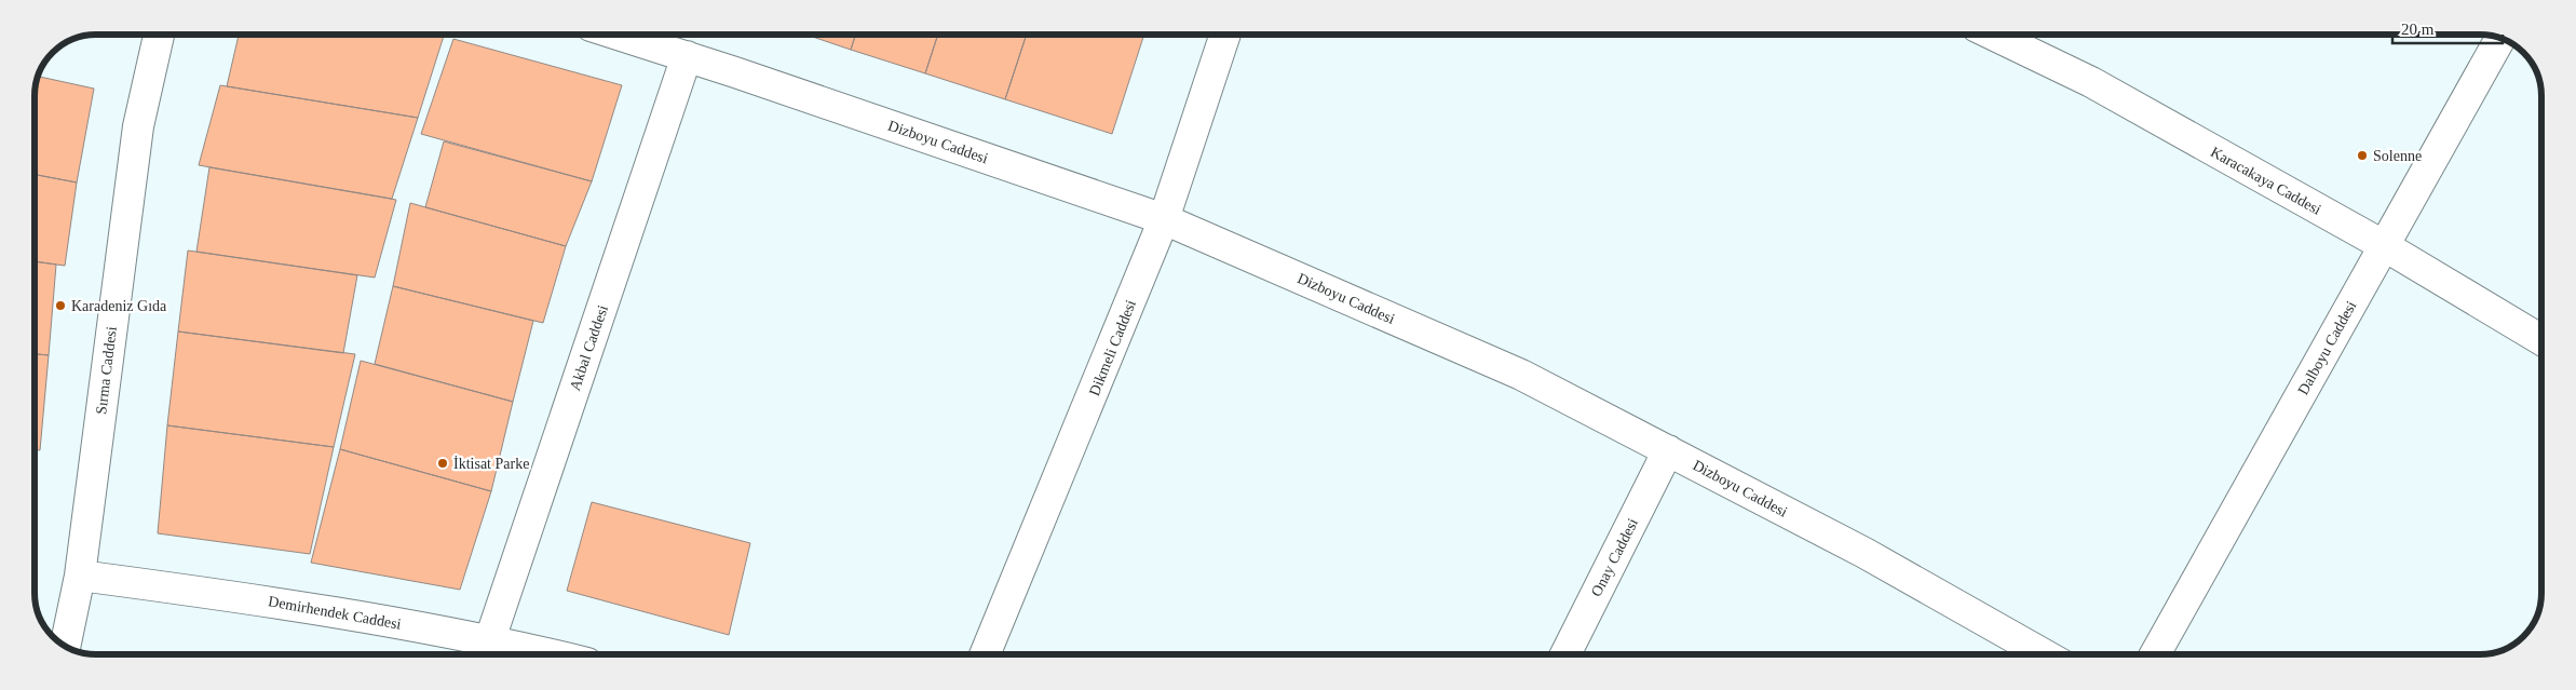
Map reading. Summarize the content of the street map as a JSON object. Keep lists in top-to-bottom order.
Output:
{
  "streets": {
    "street": [
      "Dizboyu Caddesi",
      "Karacakaya Caddesi",
      "Akbal Caddesi",
      "Dikmeli Caddesi",
      "Dalboyu Caddesi",
      "Sırma Caddesi",
      "Onay Caddesi",
      "Demirhendek Caddesi"
    ]
  },
  "crossings": [
    ["Dizboyu Caddesi", "Akbal Caddesi"],
    ["Dizboyu Caddesi", "Dikmeli Caddesi"],
    ["Dizboyu Caddesi", "Onay Caddesi"],
    ["Karacakaya Caddesi", "Dalboyu Caddesi"],
    ["Akbal Caddesi", "Demirhendek Caddesi"],
    ["Sırma Caddesi", "Demirhendek Caddesi"]
  ],
  "places": ["Solenne", "Karadeniz Gıda", "İktisat Parke"],
  "scale_bar": "20 m"
}
